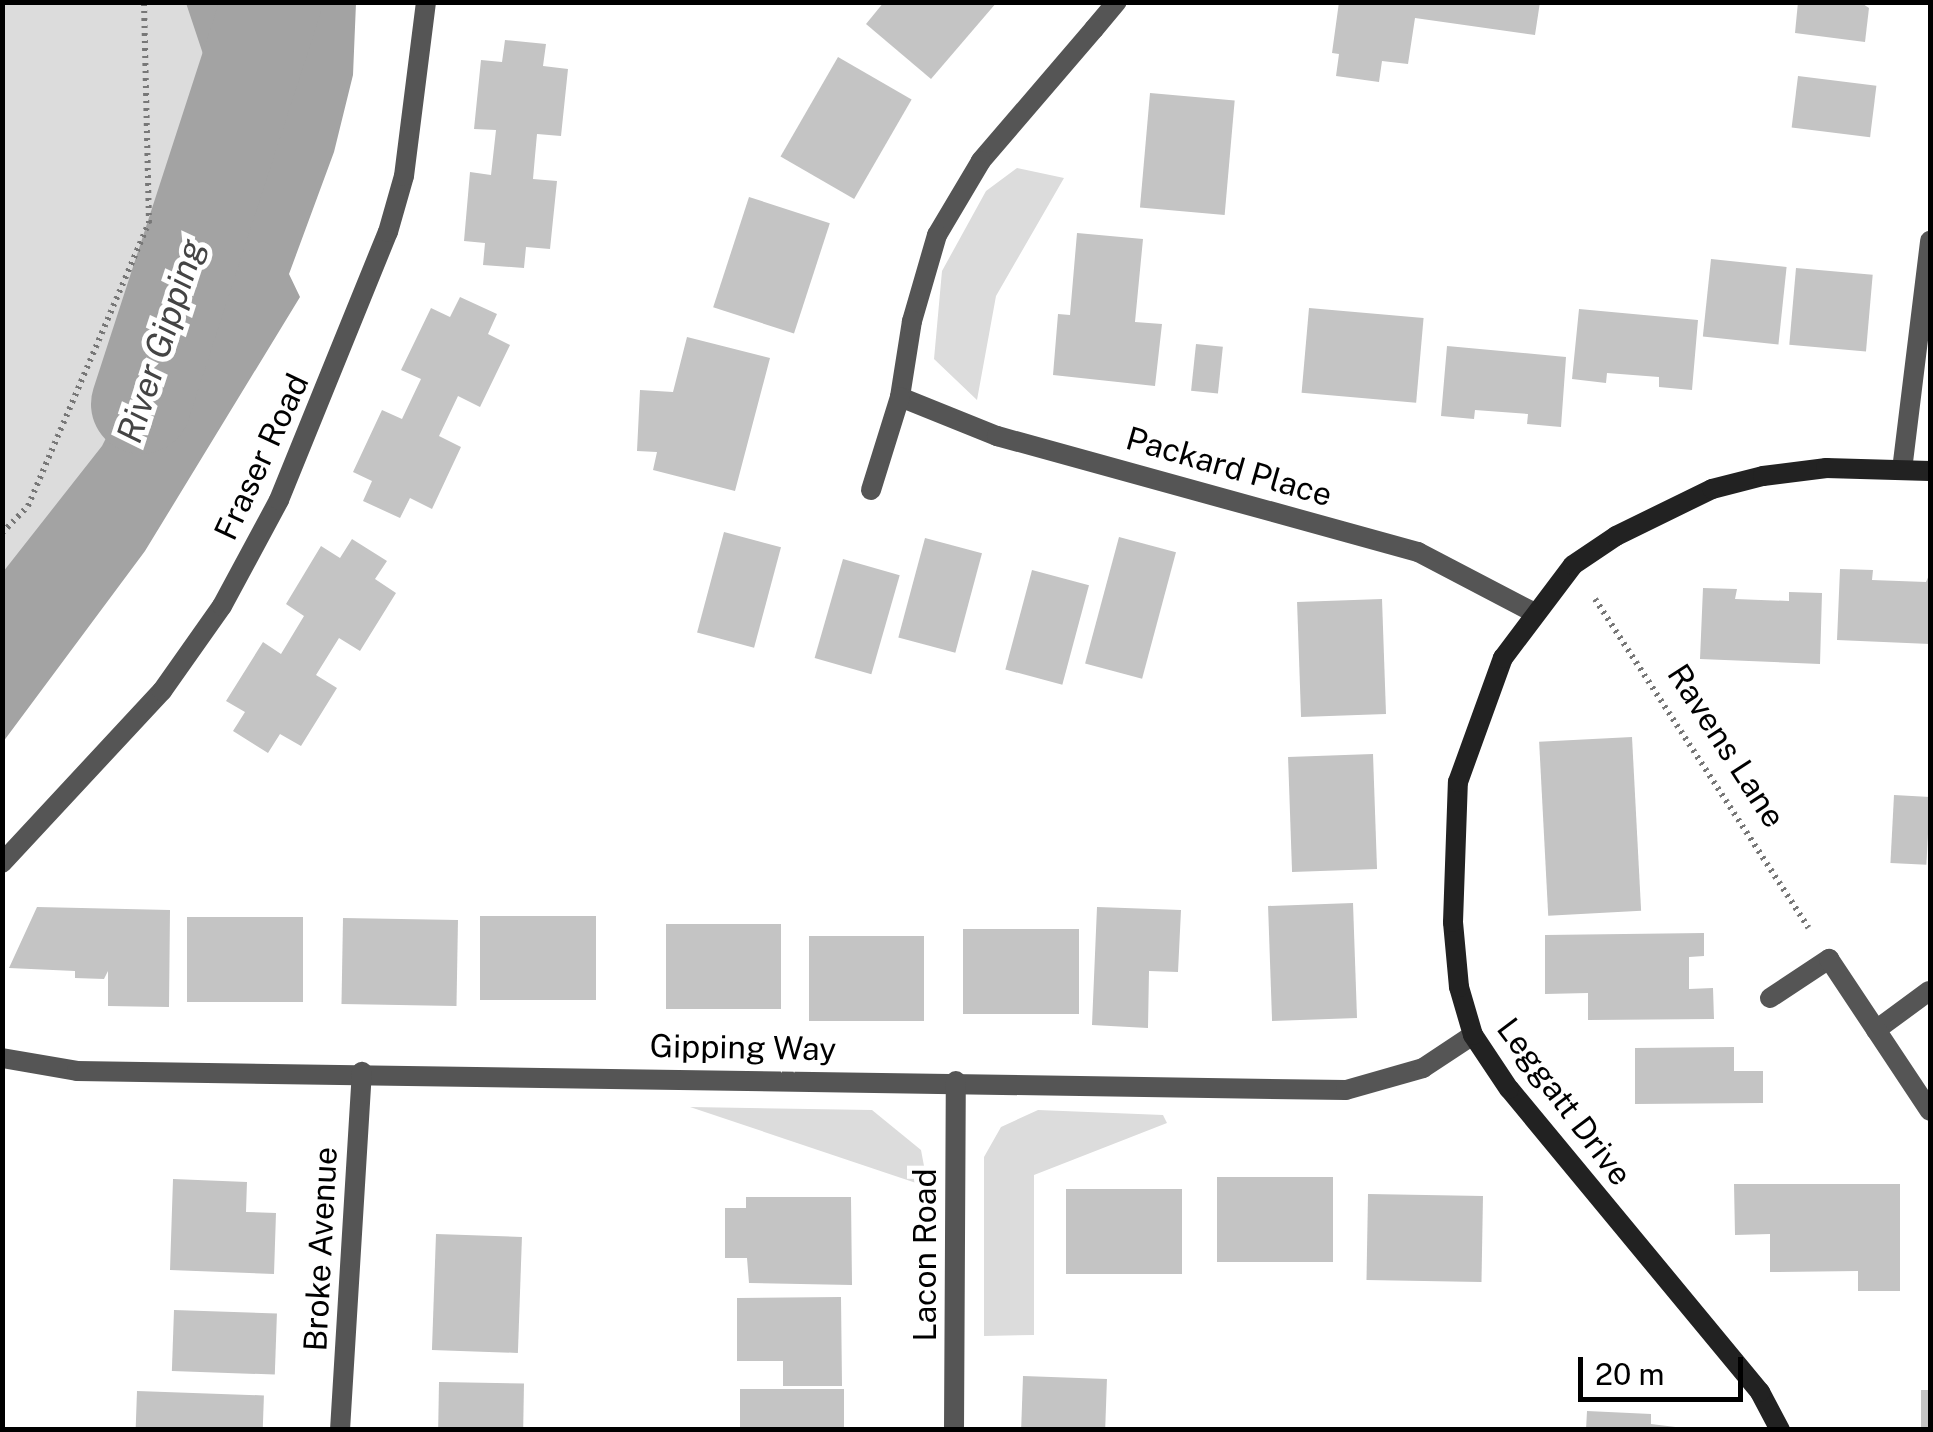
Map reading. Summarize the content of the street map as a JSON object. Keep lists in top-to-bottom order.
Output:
{
  "streets": {
    "street": [
      "Fraser Road",
      "Packard Place",
      "Gipping Way",
      "Leggatt Drive",
      "Broke Avenue",
      "Lacon Road"
    ],
    "path": ["Ravens Lane"]
  },
  "crossings": [
    ["Packard Place", "Leggatt Drive"],
    ["Ravens Lane", "Leggatt Drive"],
    ["Gipping Way", "Leggatt Drive"],
    ["Gipping Way", "Broke Avenue"],
    ["Gipping Way", "Lacon Road"]
  ],
  "water": ["River Gipping"],
  "scale_bar": "20 m"
}
